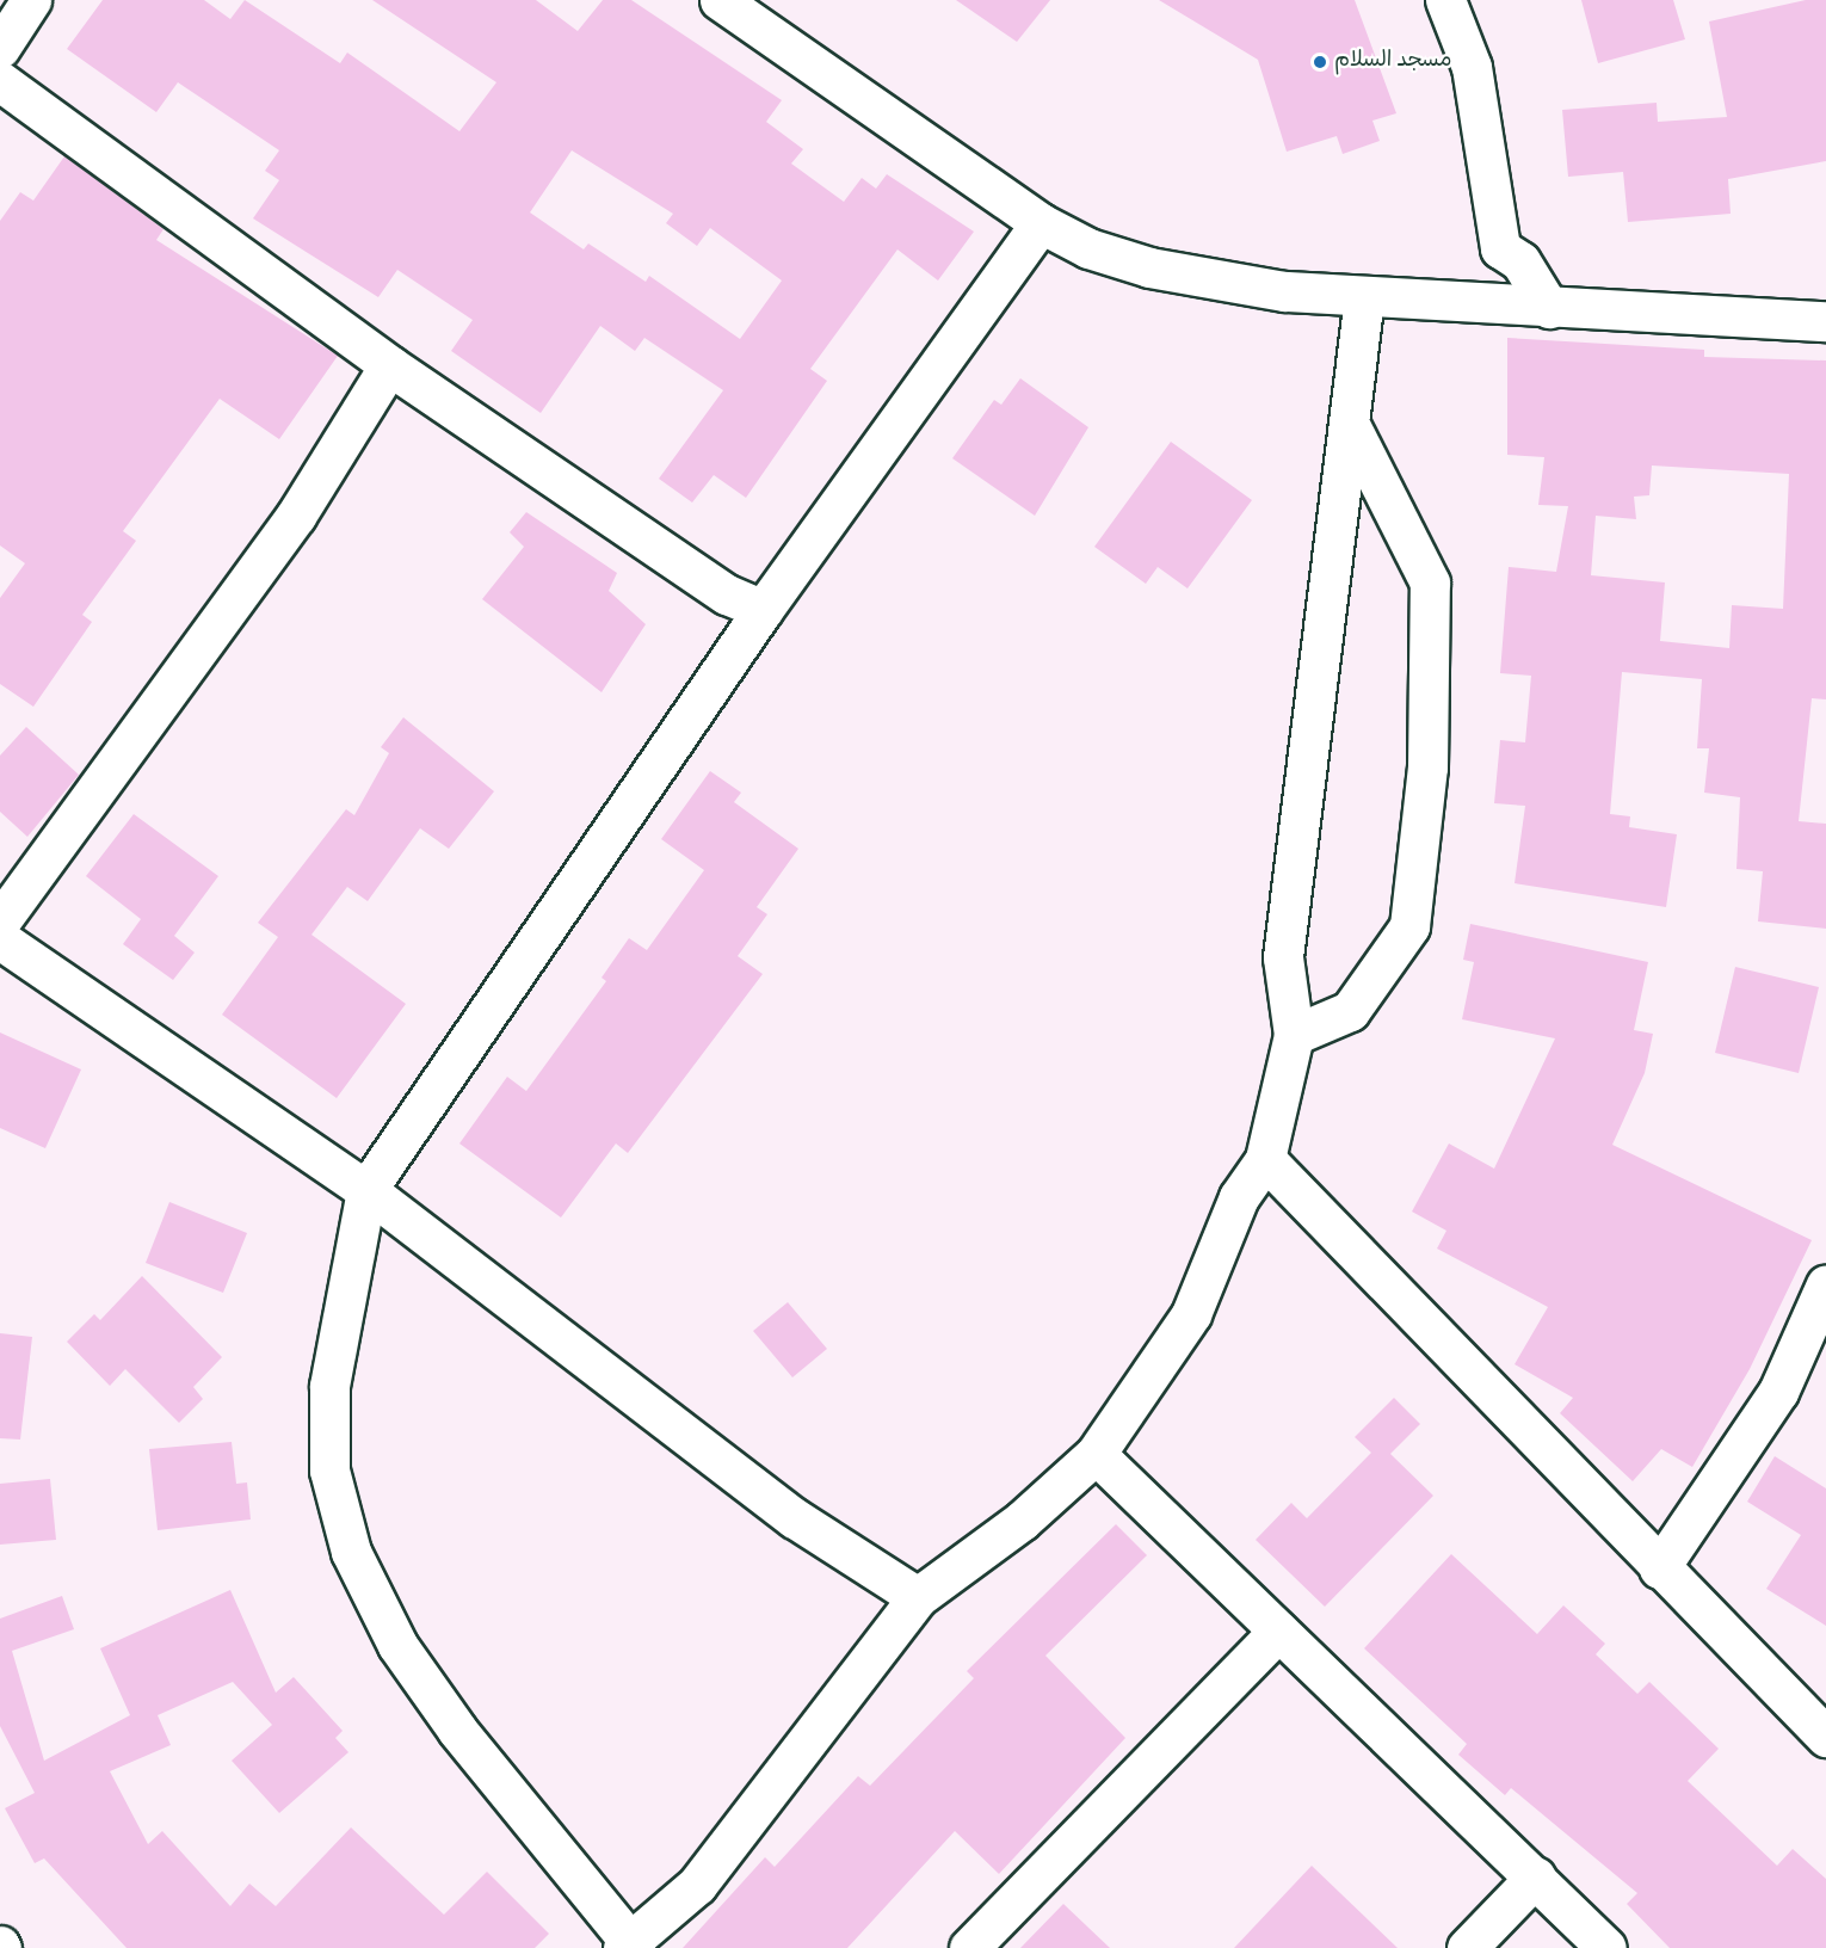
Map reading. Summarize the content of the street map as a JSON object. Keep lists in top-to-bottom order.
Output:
{
  "places": ["مسجد السلام"]
}
